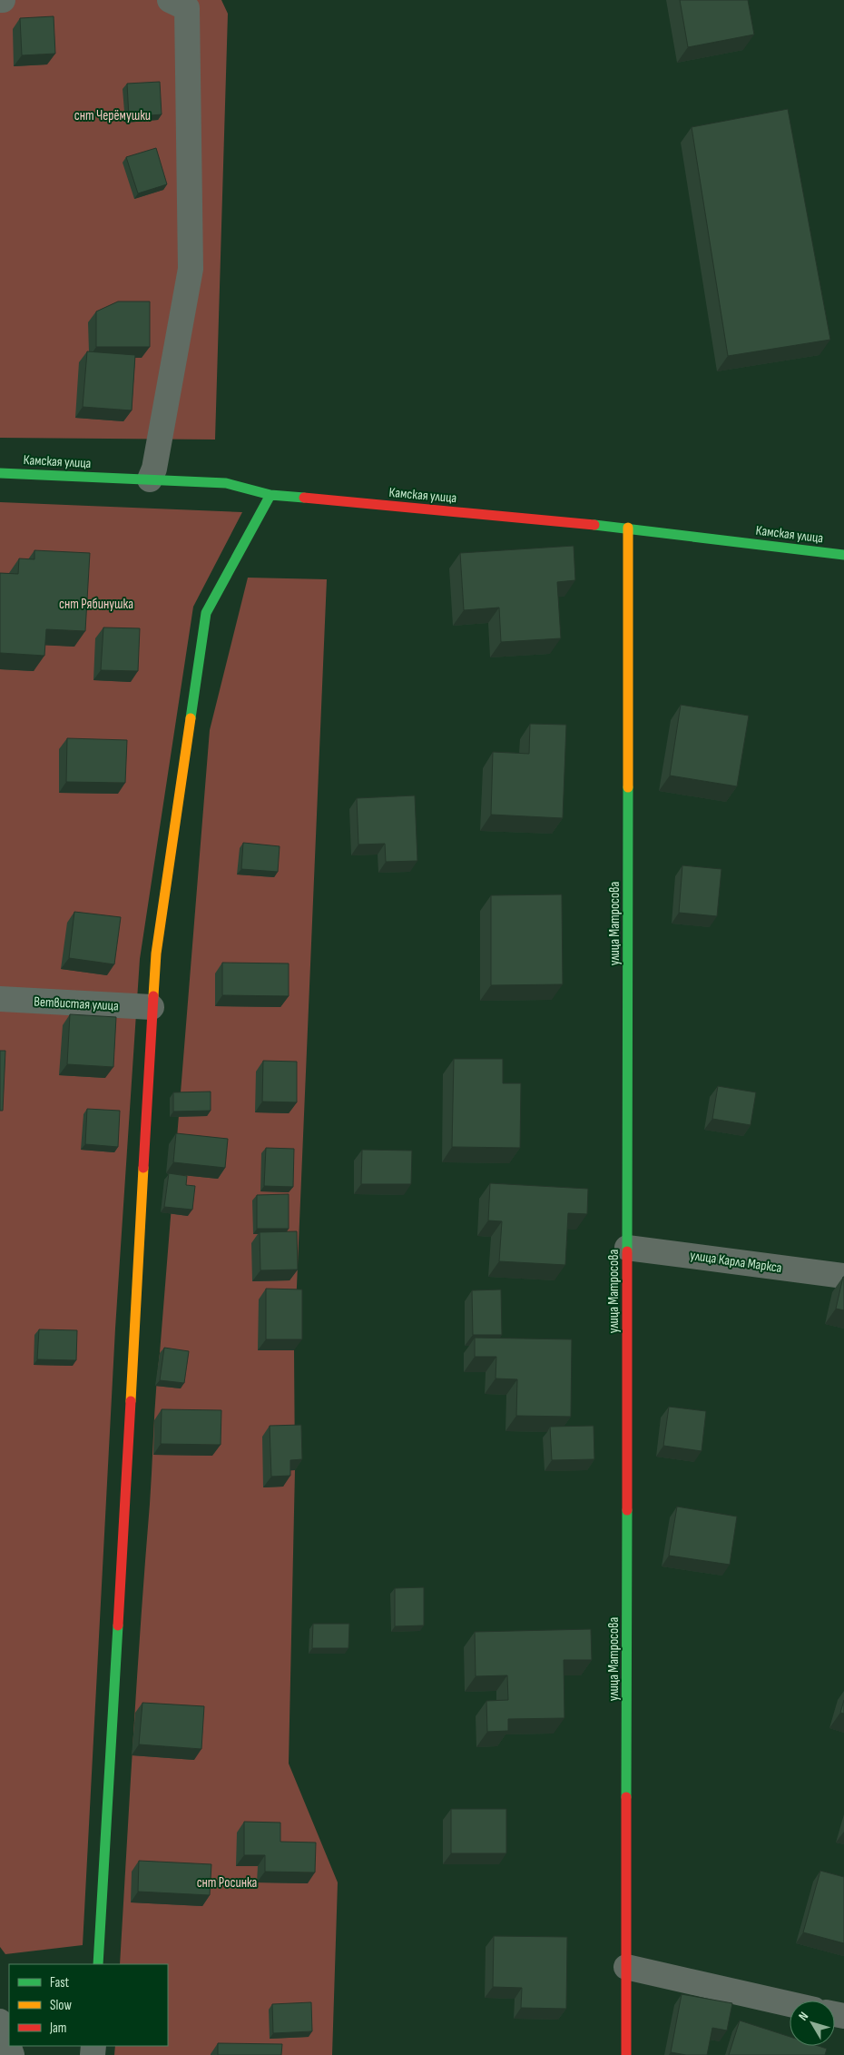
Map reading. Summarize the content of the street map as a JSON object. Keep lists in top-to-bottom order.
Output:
{
  "streets": {
    "street": [
      "Камская улица",
      "улица Матросова",
      "Ветвистая улица",
      "улица Карла Маркса"
    ]
  },
  "crossings": [
    ["Камская улица", "улица Матросова"],
    ["улица Матросова", "улица Карла Маркса"]
  ],
  "parks": ["снт Черёмушки", "снт Рябинушка", "снт Росинка"],
  "legend": ["Fast", "Slow", "Jam"],
  "north": "top left"
}
